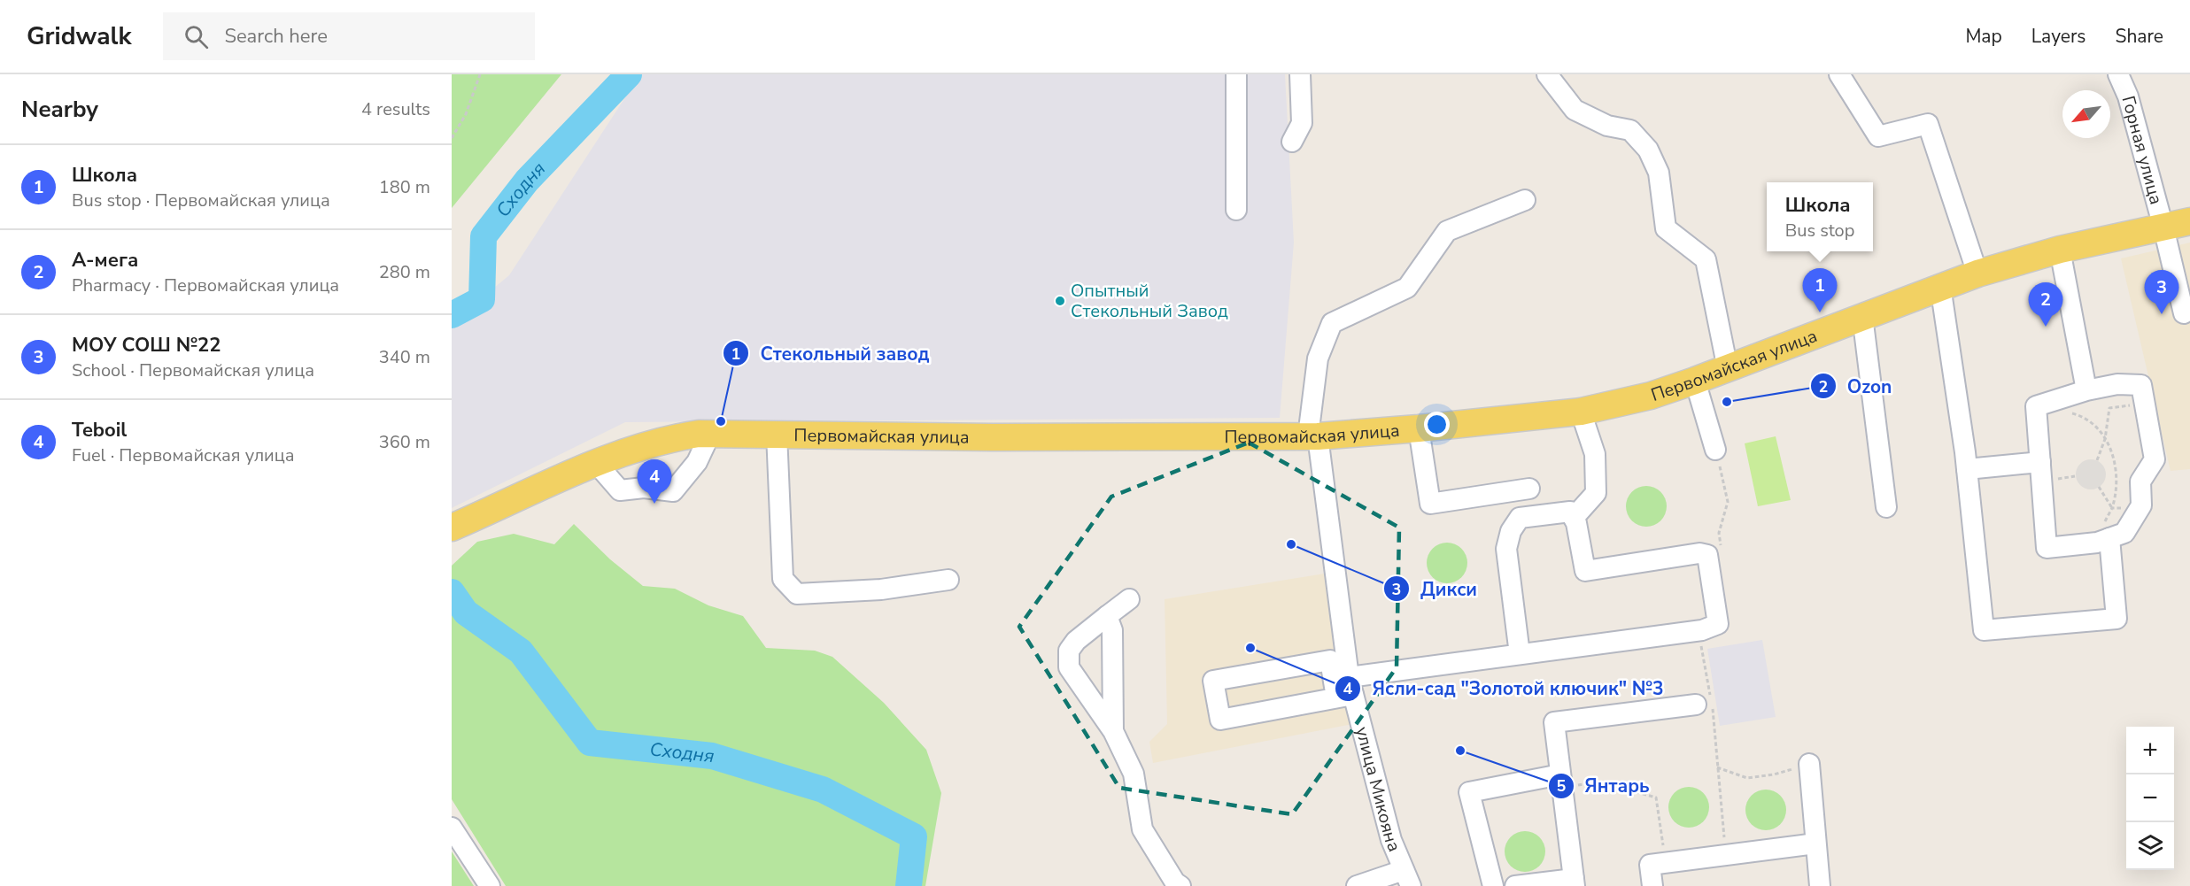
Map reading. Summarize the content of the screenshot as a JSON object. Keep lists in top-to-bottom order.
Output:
{
  "streets": {
    "main road": ["Первомайская улица"],
    "street": ["Горная улица", "улица Микояна"]
  },
  "crossings": [
    ["Горная улица", "Первомайская улица"],
    ["Первомайская улица", "улица Микояна"]
  ],
  "water": ["Сходня"],
  "places": [
    "Опытный Стекольный Завод",
    "Ozon",
    "Стекольный завод",
    "Дикси",
    "Ясли-сад \"Золотой ключик\" №3",
    "Янтарь"
  ],
  "north": "bottom left",
  "page": {
    "header": "Gridwalk",
    "search": "Search here",
    "nav": ["Map", "Layers", "Share"],
    "heading": ["Nearby", "4 results"],
    "list": [
      {
        "mark": "1",
        "name": "Школа",
        "note": "Bus stop · Первомайская улица",
        "value": "180 m"
      },
      {
        "mark": "2",
        "name": "А-мега",
        "note": "Pharmacy · Первомайская улица",
        "value": "280 m"
      },
      {
        "mark": "3",
        "name": "МОУ СОШ №22",
        "note": "School · Первомайская улица",
        "value": "340 m"
      },
      {
        "mark": "4",
        "name": "Teboil",
        "note": "Fuel · Первомайская улица",
        "value": "360 m"
      }
    ],
    "popup": ["Школа", "Bus stop"],
    "pins": [
      "1",
      "3",
      "2",
      "4"
    ],
    "map_buttons": ["+", "−"]
  }
}
